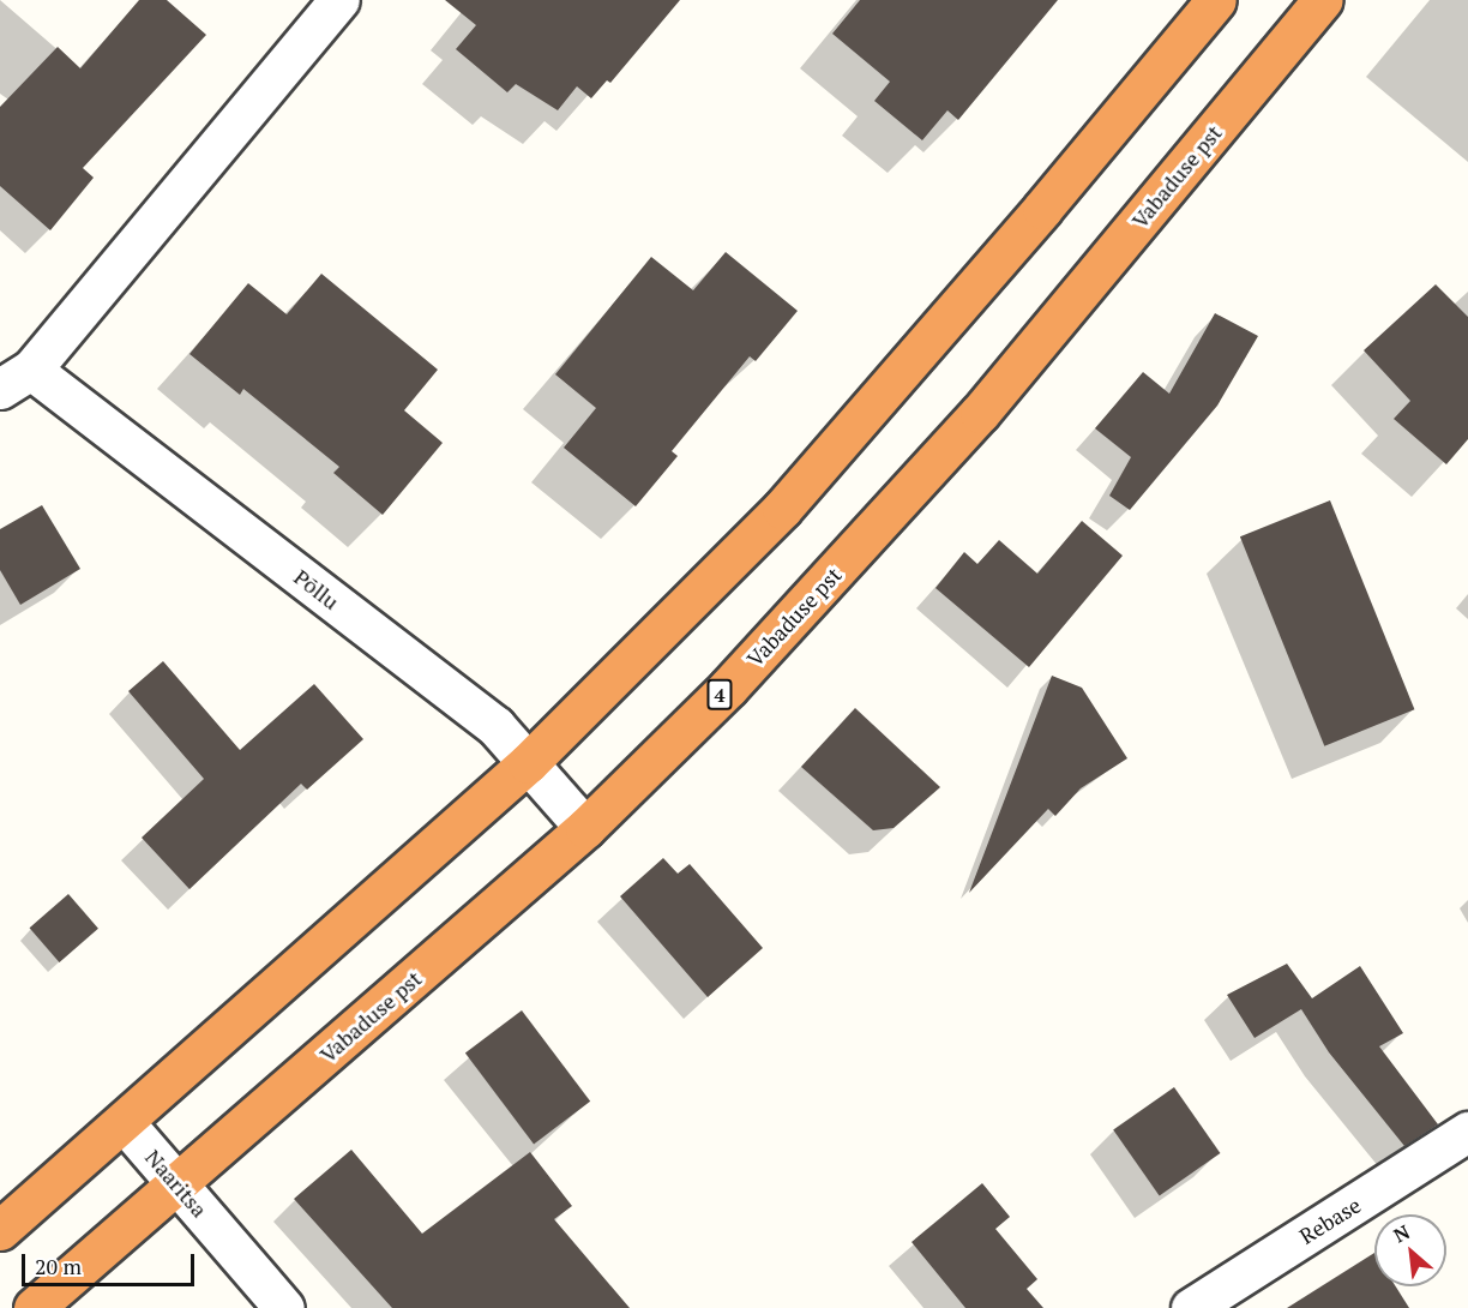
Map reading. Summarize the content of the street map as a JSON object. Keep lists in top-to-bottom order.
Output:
{
  "streets": {
    "highway": ["Vabaduse pst", "4"],
    "street": ["Põllu", "Naaritsa", "Rebase"]
  },
  "crossings": [
    ["Vabaduse pst", "Põllu"],
    ["Vabaduse pst", "Naaritsa"]
  ],
  "scale_bar": "20 m",
  "north": "top left"
}
